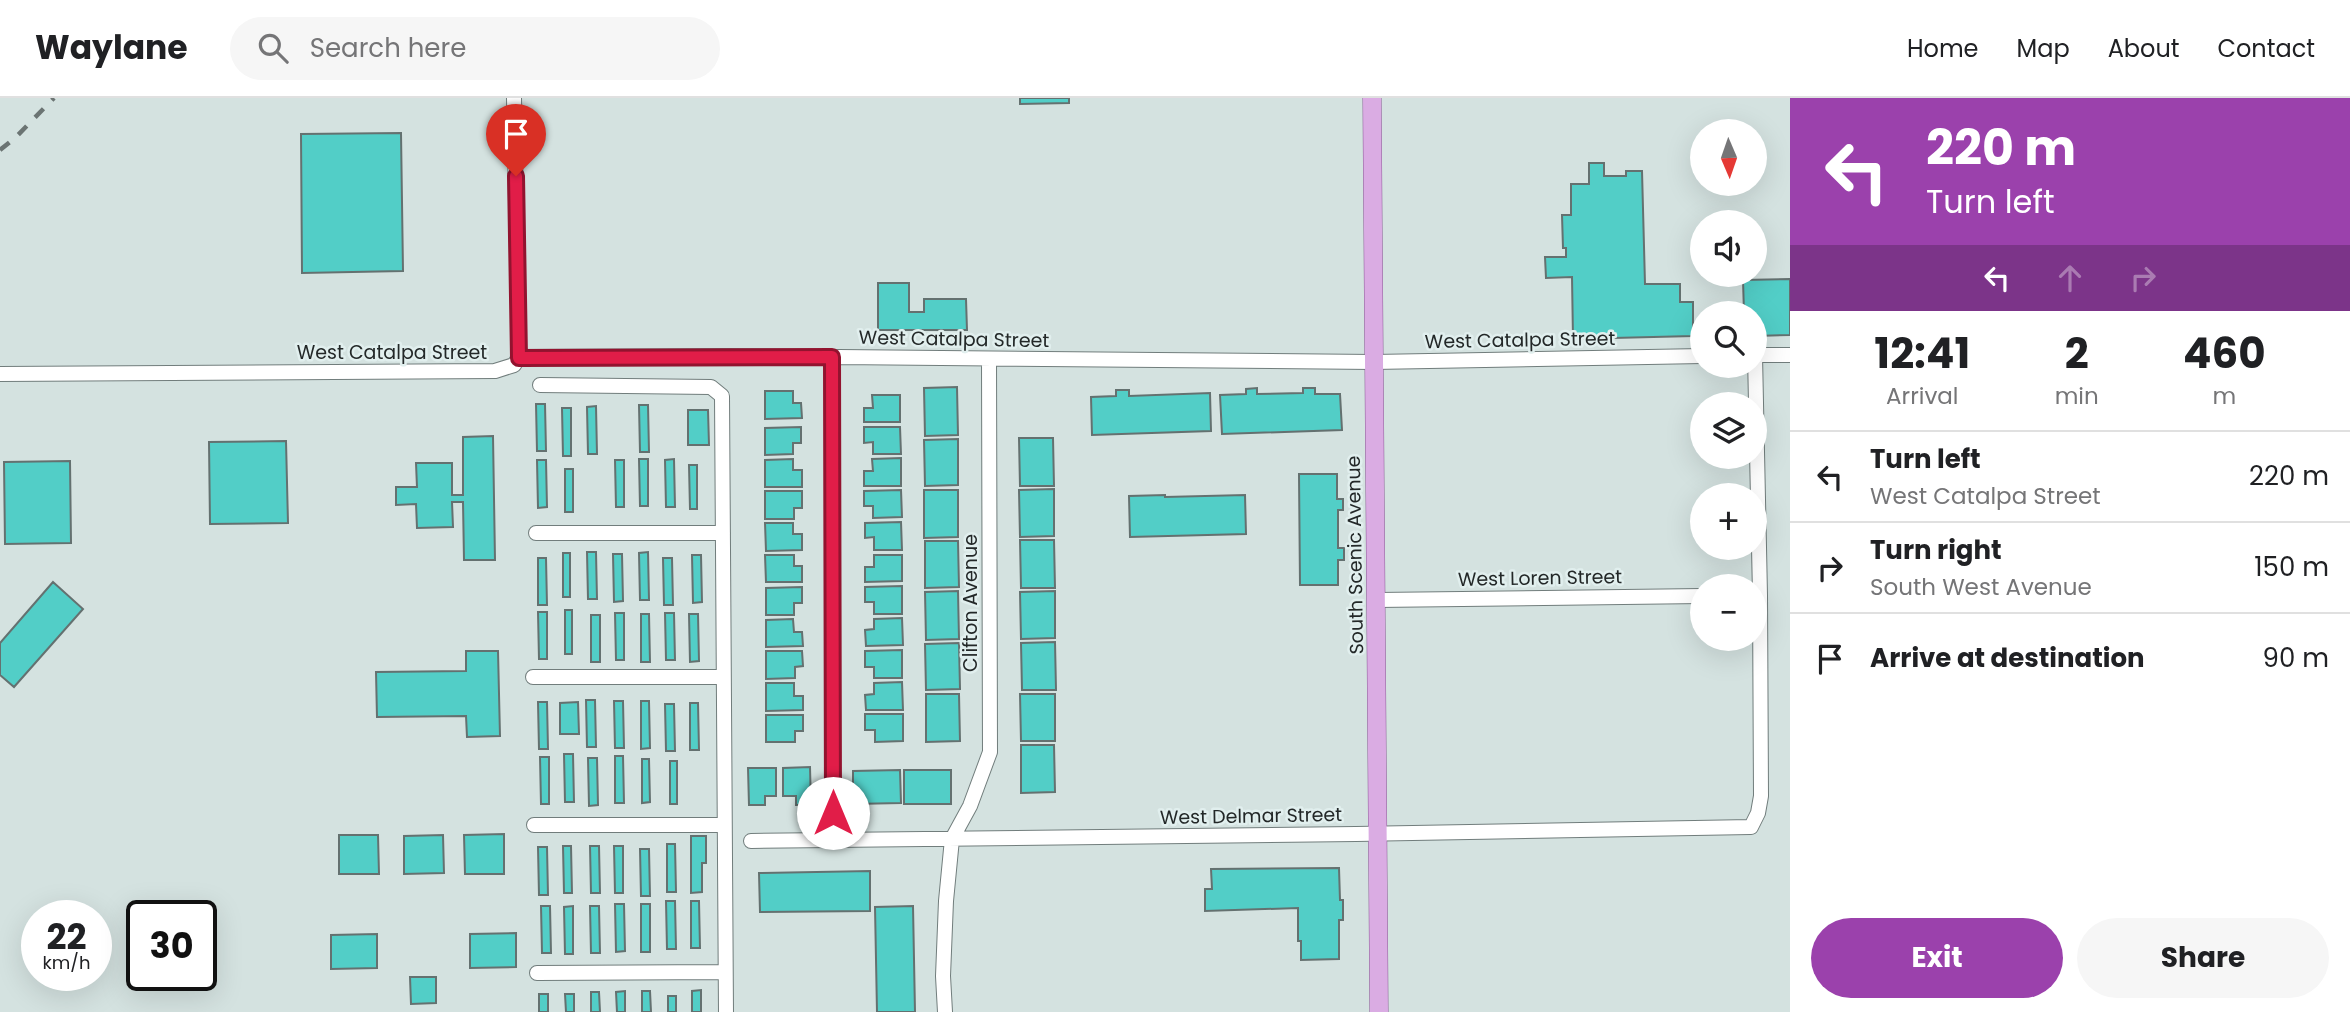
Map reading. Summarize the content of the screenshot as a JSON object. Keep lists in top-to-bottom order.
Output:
{
  "streets": {
    "main road": ["South Scenic Avenue"],
    "street": [
      "West Catalpa Street",
      "West Loren Street",
      "Clifton Avenue",
      "West Delmar Street"
    ]
  },
  "crossings": [
    ["West Catalpa Street", "South Scenic Avenue"],
    ["West Catalpa Street", "Clifton Avenue"],
    ["South Scenic Avenue", "West Loren Street"],
    ["South Scenic Avenue", "West Delmar Street"],
    ["Clifton Avenue", "West Delmar Street"]
  ],
  "north": "bottom",
  "page": {
    "header": "Waylane",
    "search": "Search here",
    "nav": [
      "Home",
      "Map",
      "About",
      "Contact"
    ],
    "turn": ["220 m", "Turn left"],
    "map_buttons": ["+", "−"],
    "eta": [
      "12:41",
      "Arrival",
      "2",
      "min",
      "460",
      "m"
    ],
    "list": [
      {
        "name": "Turn left",
        "note": "West Catalpa Street",
        "value": "220 m"
      },
      {
        "name": "Turn right",
        "note": "South West Avenue",
        "value": "150 m"
      },
      {
        "name": "Arrive at destination",
        "value": "90 m"
      }
    ],
    "speed": "22 km/h",
    "limit": "30",
    "buttons": ["Exit", "Share"]
  }
}
